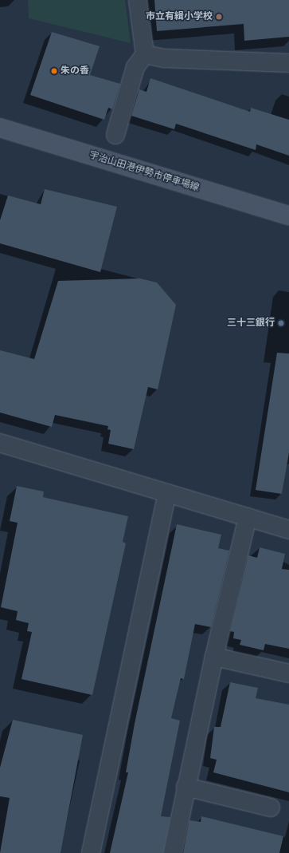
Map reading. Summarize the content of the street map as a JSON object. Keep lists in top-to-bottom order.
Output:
{
  "streets": {
    "main road": ["宇治山田港伊勢市停車場線"]
  },
  "places": ["市立有緝小学校", "朱の香", "三十三銀行"]
}
